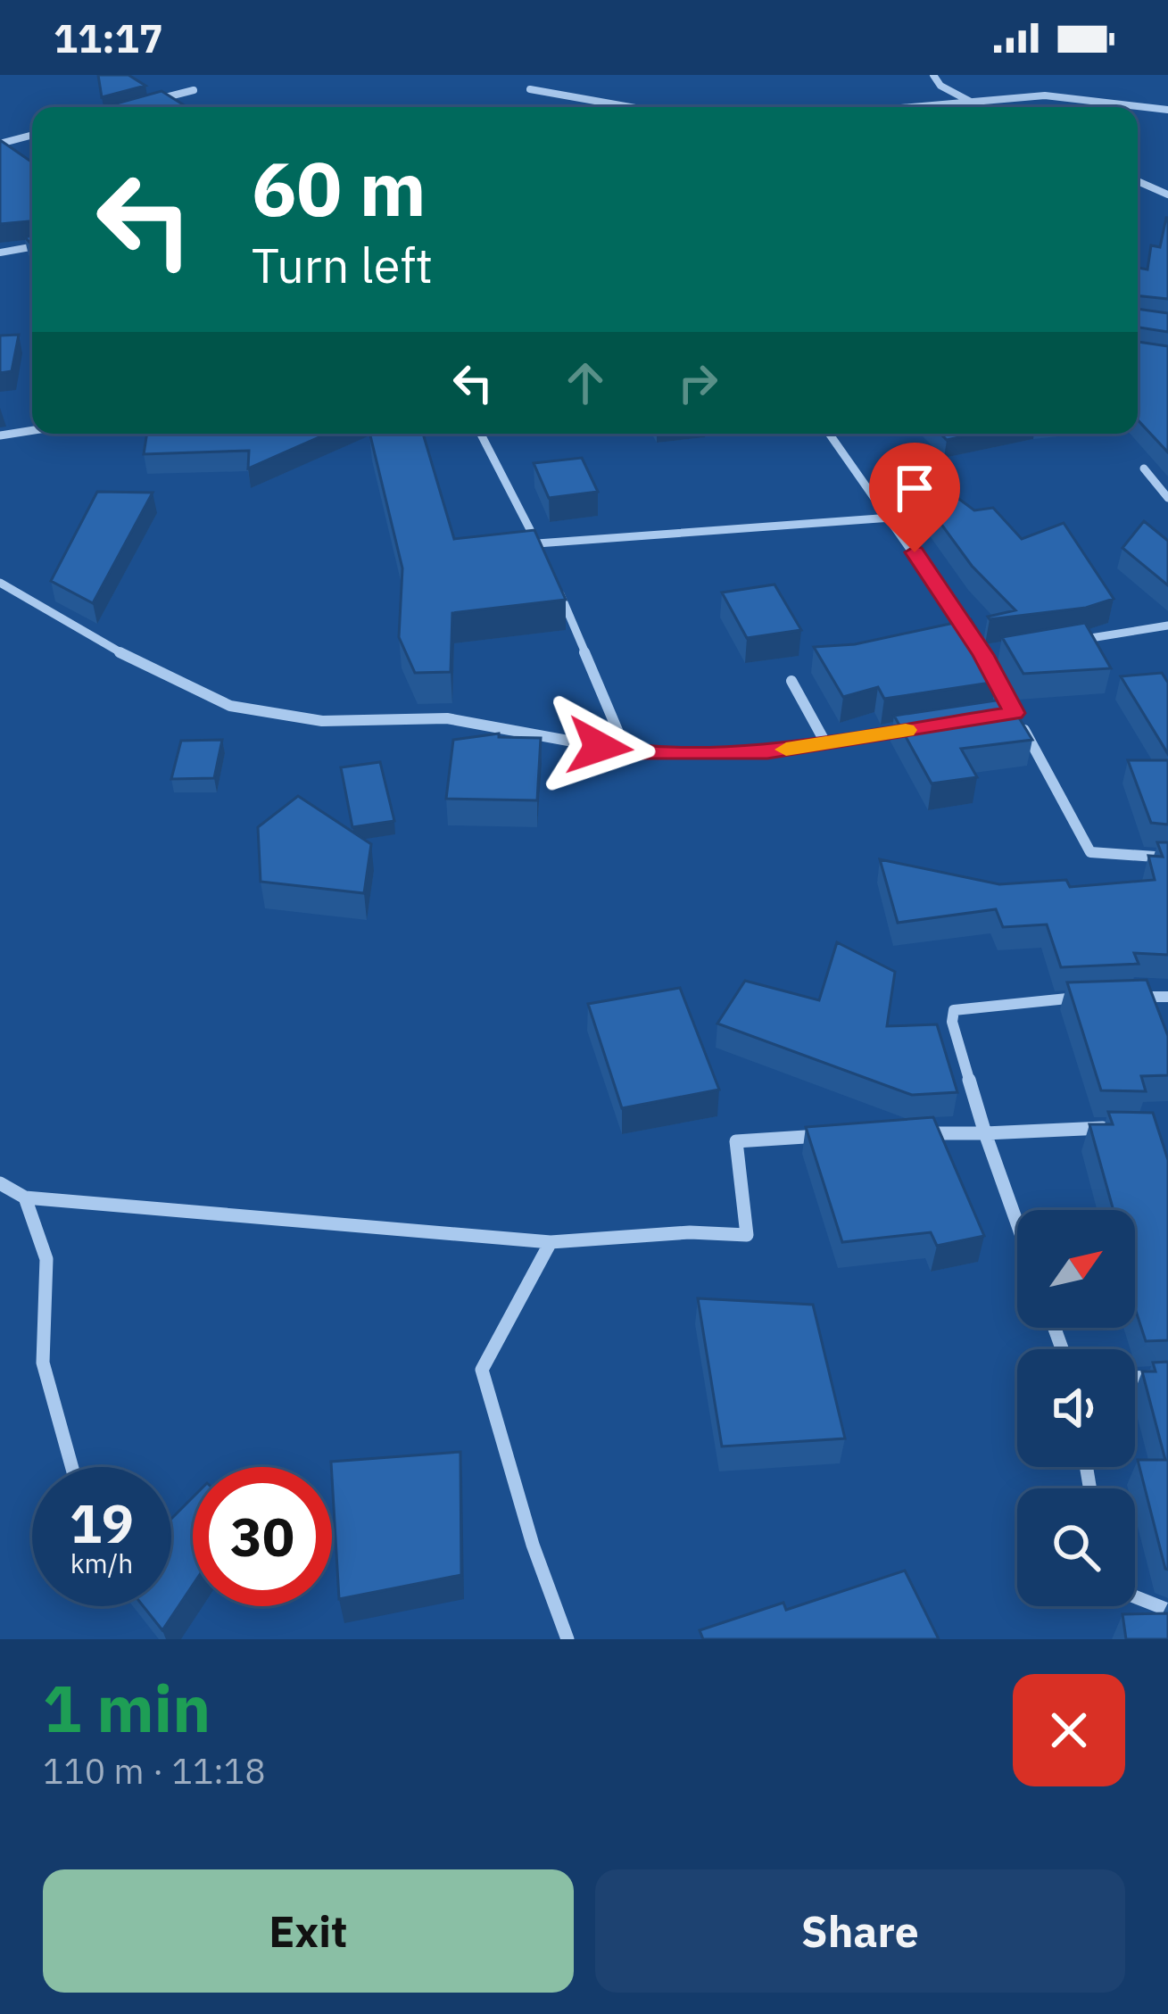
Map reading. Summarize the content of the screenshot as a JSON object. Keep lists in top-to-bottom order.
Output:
{
  "north": "top right",
  "page": {
    "status": "11:17",
    "turn": ["60 m", "Turn left"],
    "speed": "19 km/h",
    "limit": "30",
    "heading": ["1 min", "110 m · 11:18"],
    "buttons": ["Exit", "Share"]
  }
}
